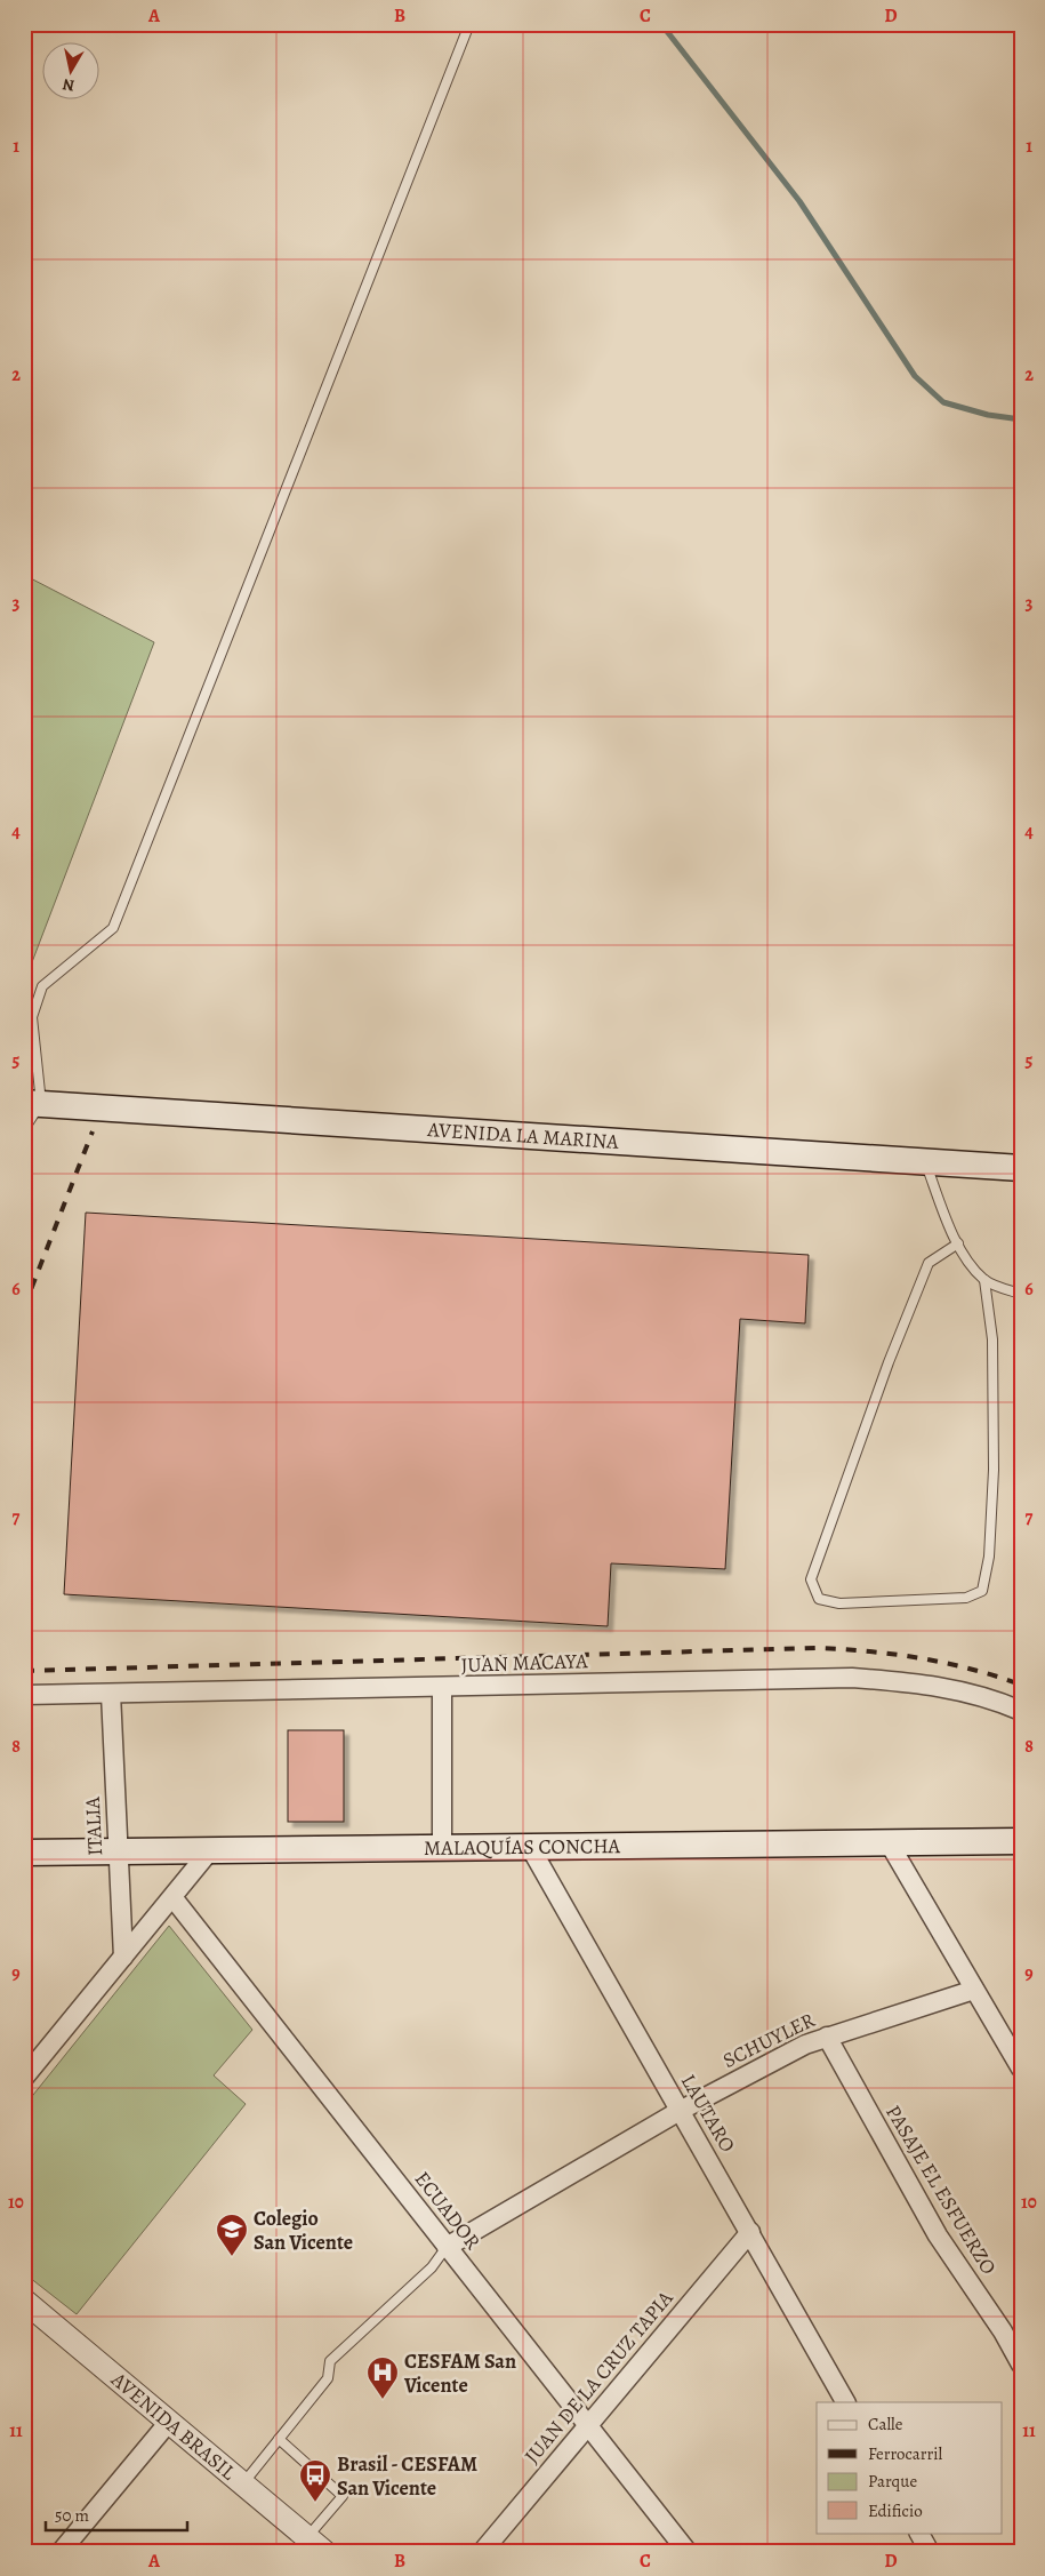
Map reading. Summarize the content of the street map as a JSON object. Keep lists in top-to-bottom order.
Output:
{
  "streets": {
    "main road": ["AVENIDA LA MARINA", "MALAQUÍAS CONCHA"],
    "street": [
      "JUAN MACAYA",
      "ITALIA",
      "SCHUYLER",
      "LAUTARO",
      "PASAJE EL ESFUERZO",
      "ECUADOR",
      "JUAN DE LA CRUZ TAPIA",
      "AVENIDA BRASIL"
    ]
  },
  "crossings": [
    ["JUAN MACAYA", "ITALIA"],
    ["ITALIA", "MALAQUÍAS CONCHA"],
    ["MALAQUÍAS CONCHA", "LAUTARO"],
    ["SCHUYLER", "LAUTARO"],
    ["SCHUYLER", "PASAJE EL ESFUERZO"],
    ["SCHUYLER", "ECUADOR"],
    ["LAUTARO", "JUAN DE LA CRUZ TAPIA"],
    ["ECUADOR", "JUAN DE LA CRUZ TAPIA"]
  ],
  "places": {
    "school or university": ["Colegio San Vicente"],
    "hospital": ["CESFAM San Vicente"],
    "bus stop": ["Brasil - CESFAM San Vicente"]
  },
  "legend": [
    "Calle",
    "Ferrocarril",
    "Parque",
    "Edificio"
  ],
  "scale_bar": "50 m",
  "north": "bottom",
  "grid": {
    "columns": [
      "A",
      "B",
      "C",
      "D"
    ],
    "rows": [
      "1",
      "2",
      "3",
      "4",
      "5",
      "6",
      "7",
      "8",
      "9",
      "10",
      "11"
    ]
  }
}
